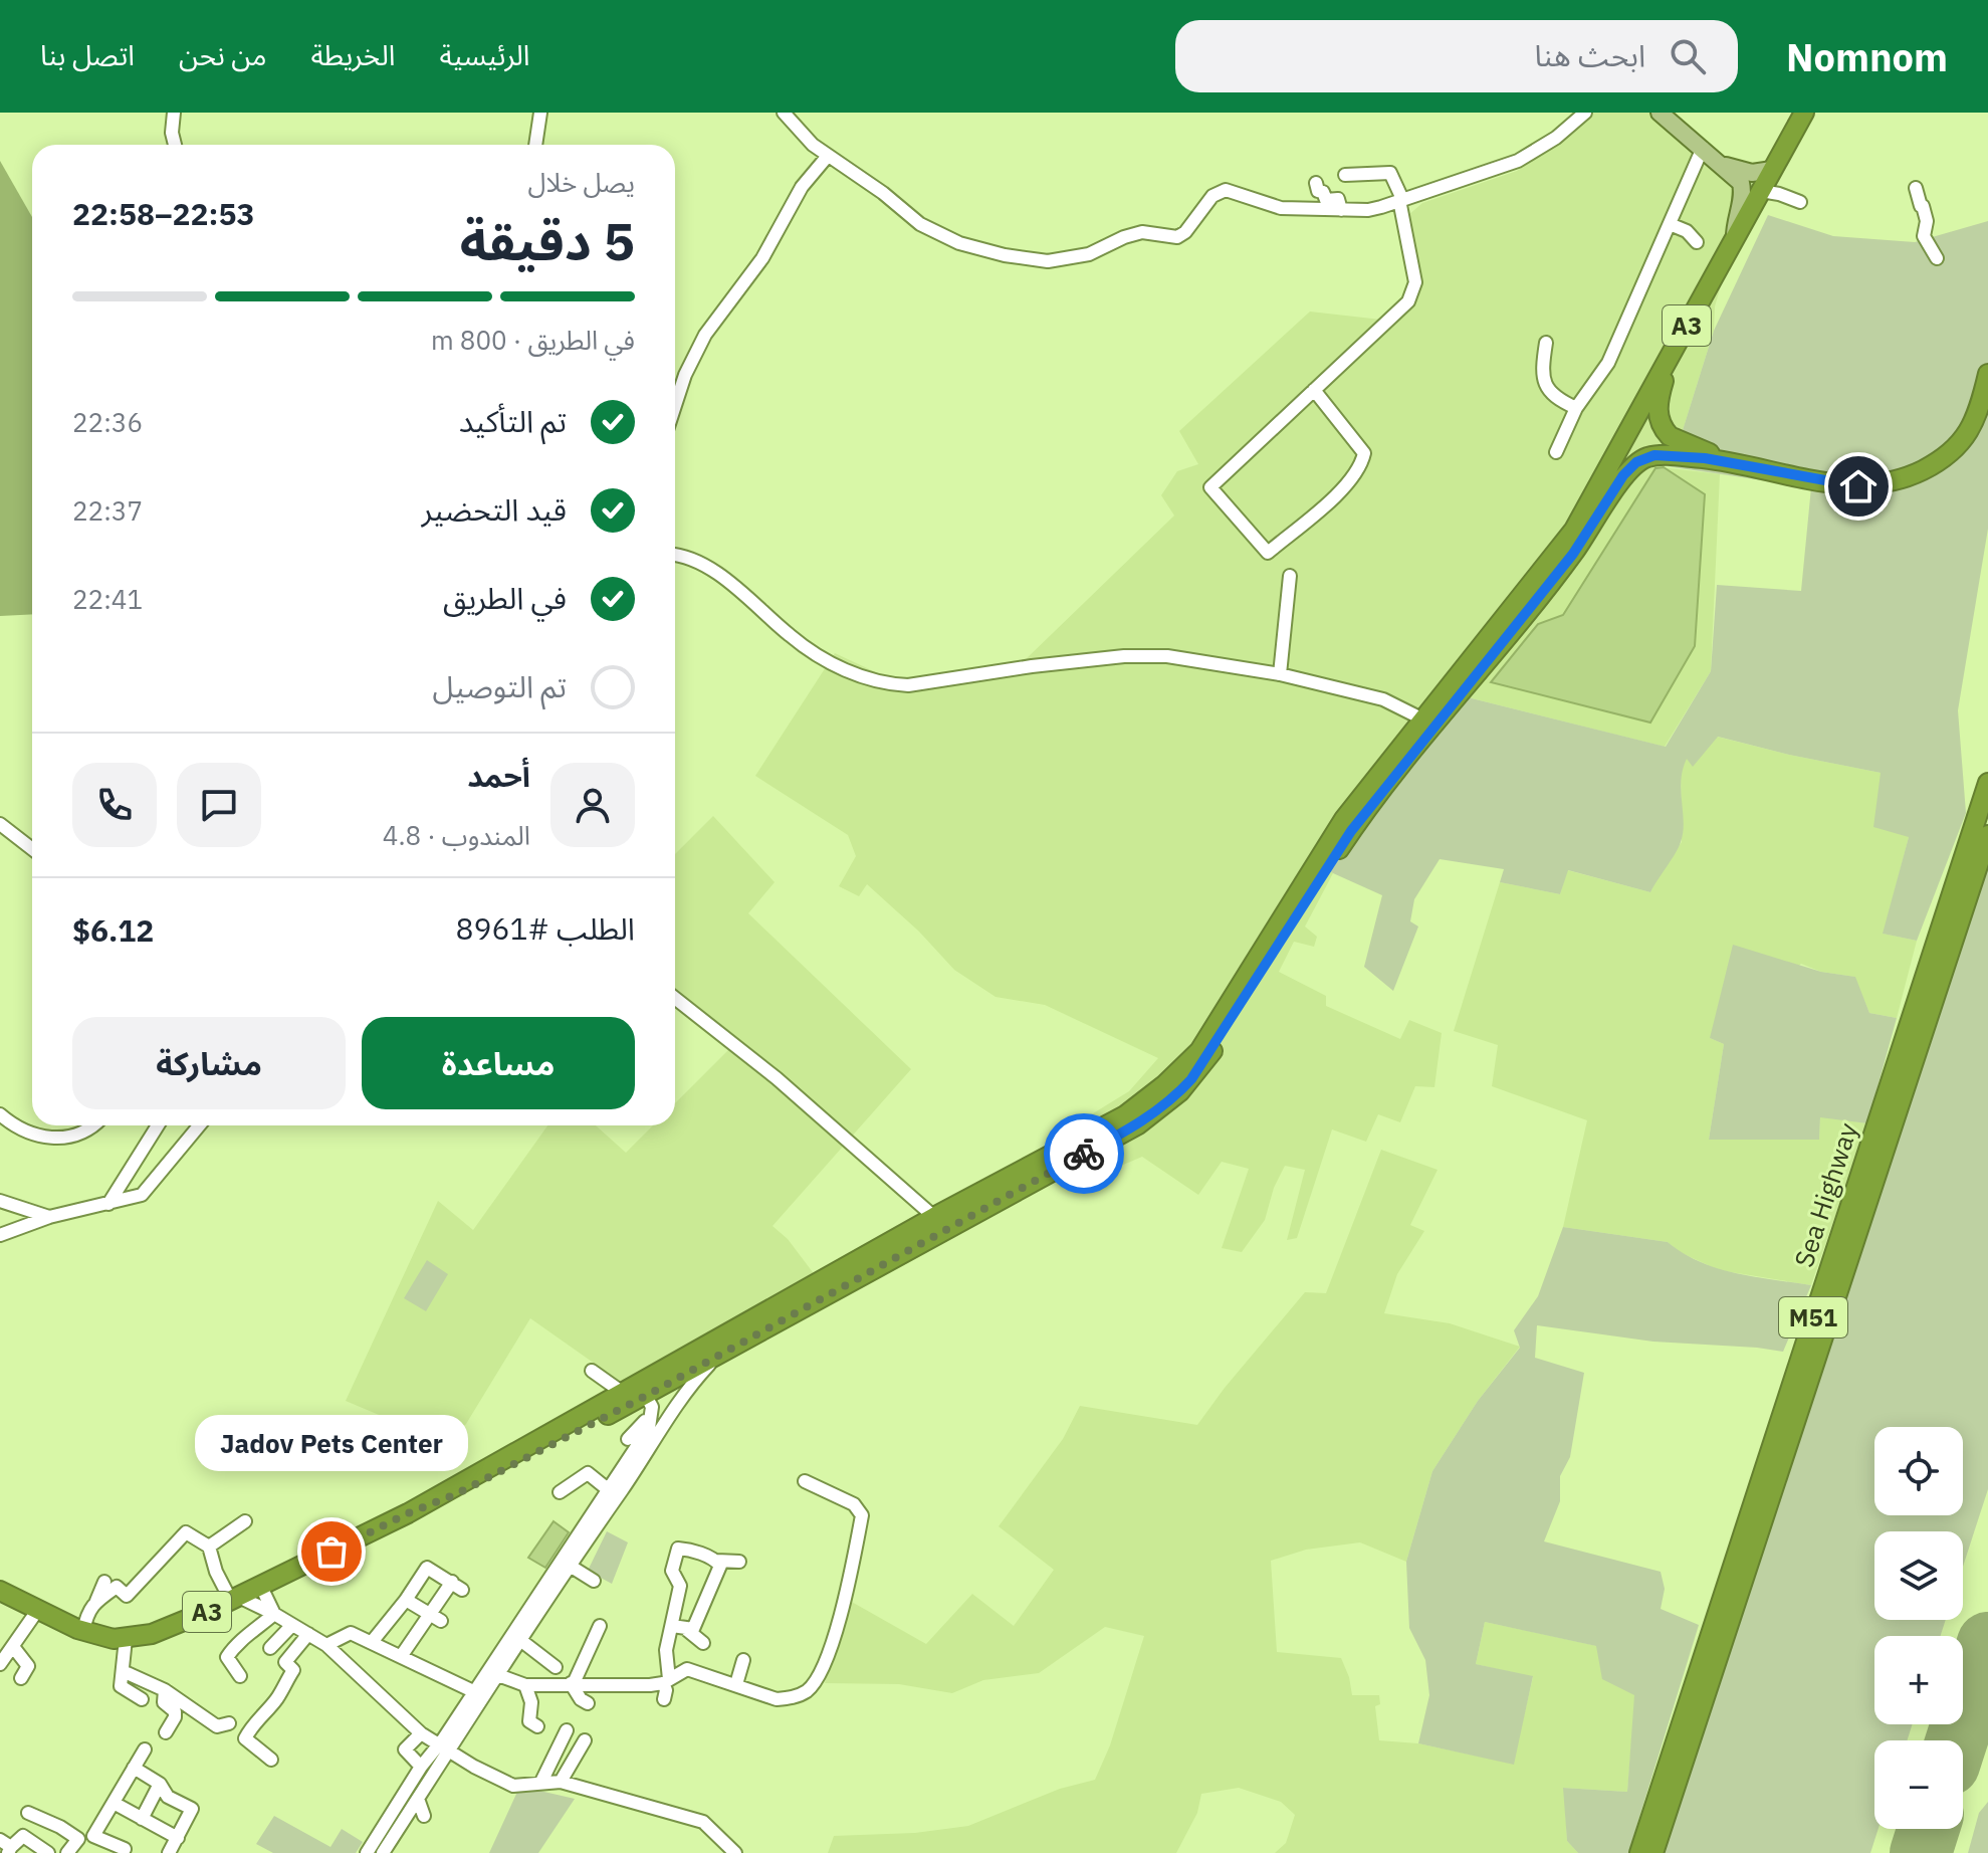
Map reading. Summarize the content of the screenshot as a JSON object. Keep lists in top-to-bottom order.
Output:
{
  "streets": {
    "highway": ["A3", "Sea Highway", "M51"]
  },
  "places": ["Jadov Pets Center"],
  "page": {
    "header": "Nomnom",
    "search": "ابحث هنا",
    "nav": [
      "الرئيسية",
      "الخريطة",
      "من نحن",
      "اتصل بنا"
    ],
    "heading": ["5 دقيقة", "يصل خلال", "22:53–22:58"],
    "panel": [
      "أحمد",
      "المندوب · 4.8",
      "الطلب #8961",
      "$6.12"
    ],
    "bar": "في الطريق · 800 m",
    "list": [
      ["تم التأكيد", "22:36"],
      ["قيد التحضير", "22:37"],
      ["في الطريق", "22:41"],
      "تم التوصيل"
    ],
    "buttons": ["مساعدة", "مشاركة"],
    "bubble": "Jadov Pets Center",
    "map_buttons": ["+", "−"]
  }
}
